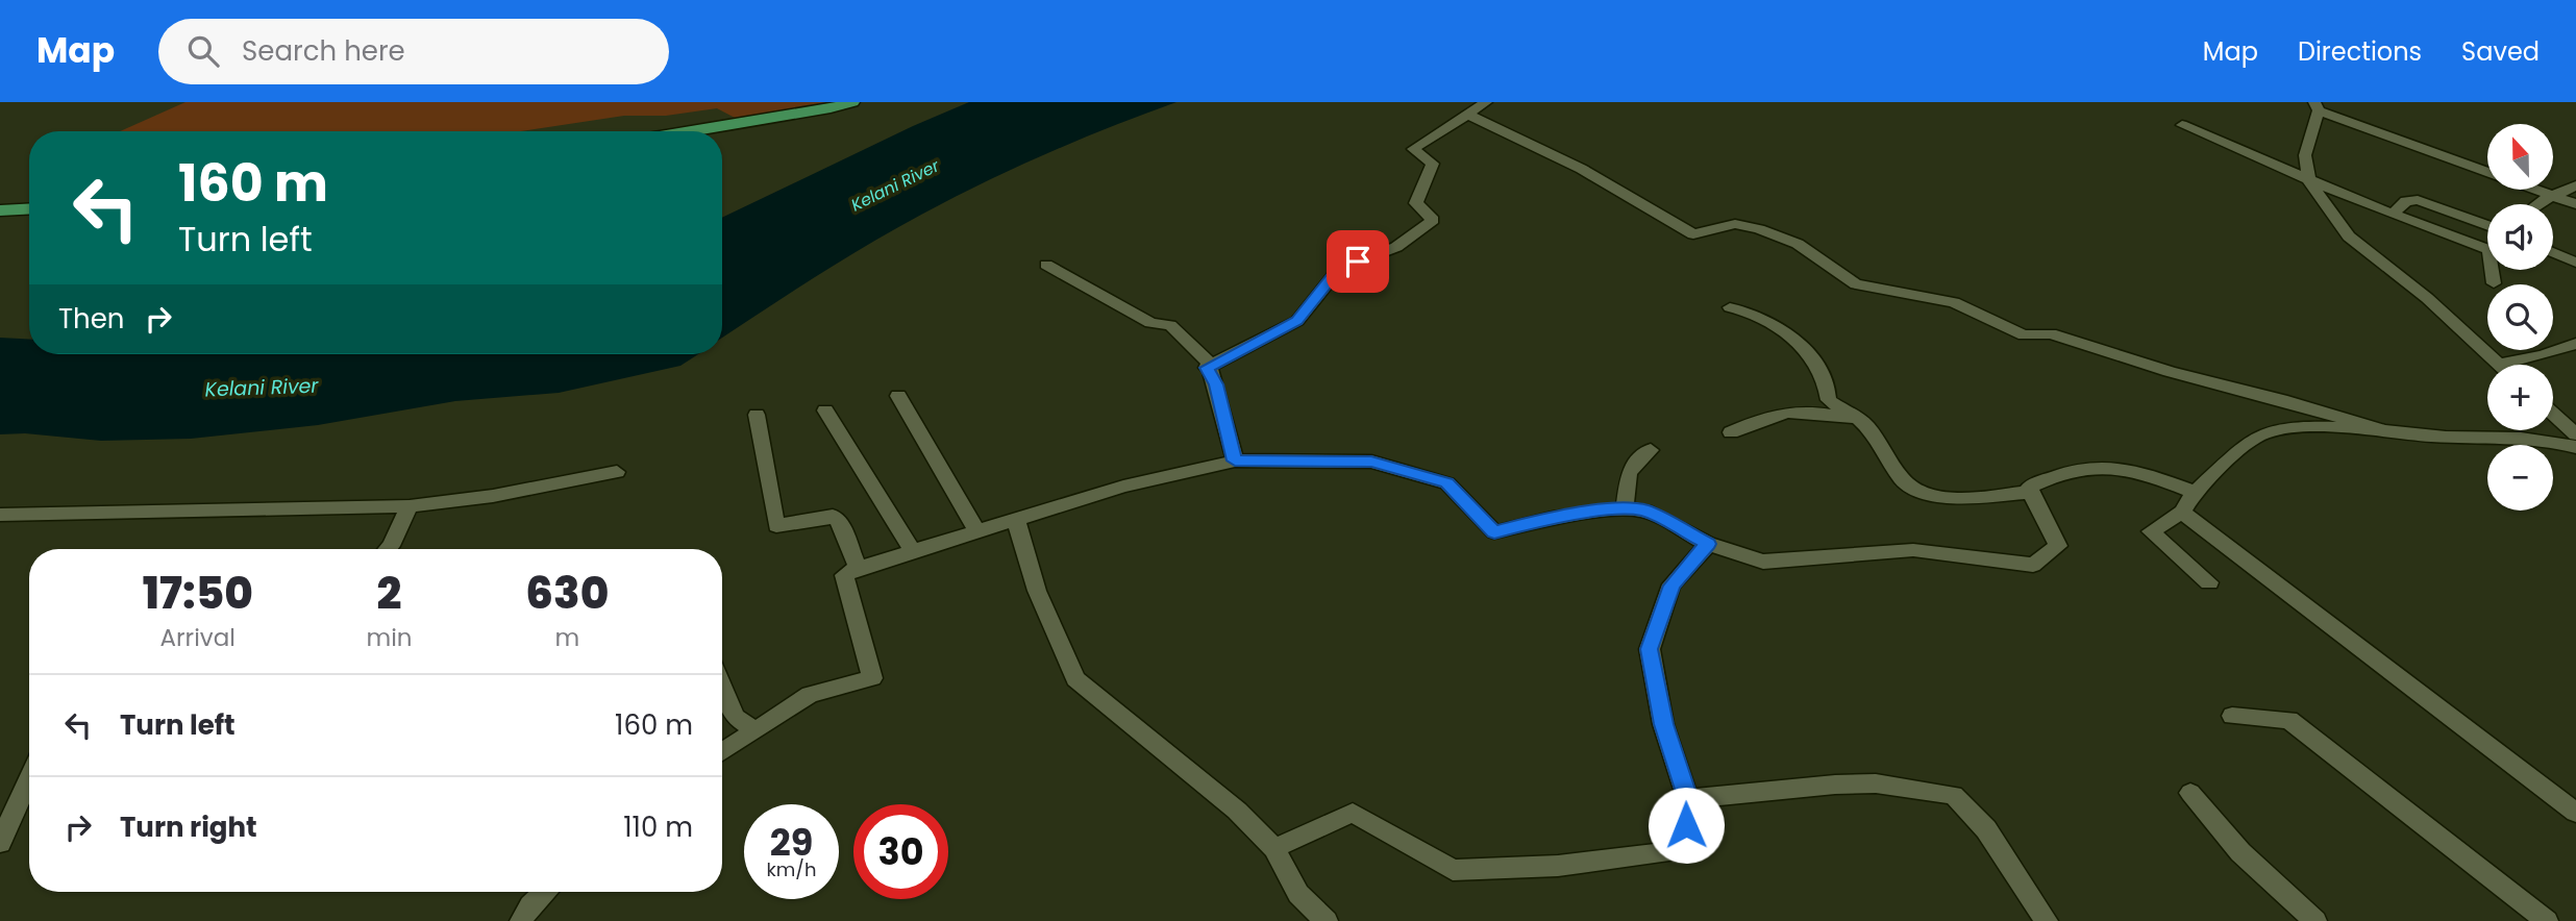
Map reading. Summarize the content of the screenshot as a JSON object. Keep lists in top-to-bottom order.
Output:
{
  "water": ["Kelani River"],
  "north": "top",
  "page": {
    "header": "Map",
    "search": "Search here",
    "nav": ["Map", "Directions", "Saved"],
    "map_buttons": ["+", "−"],
    "turn": ["160 m", "Turn left"],
    "then": "Then",
    "eta": [
      "17:50",
      "Arrival",
      "2",
      "min",
      "630",
      "m"
    ],
    "list": [
      {
        "name": "Turn left",
        "value": "160 m"
      },
      {
        "name": "Turn right",
        "value": "110 m"
      }
    ],
    "speed": "29 km/h",
    "limit": "30"
  }
}
